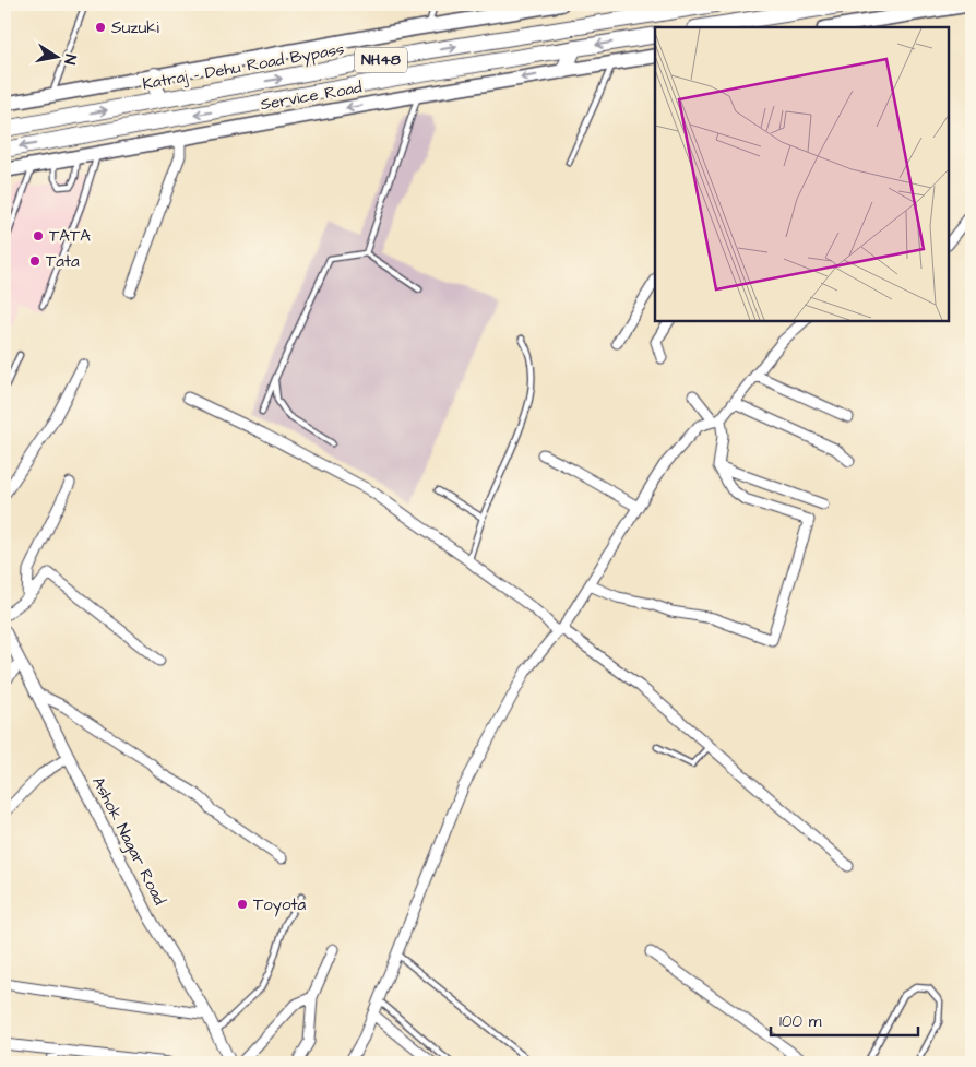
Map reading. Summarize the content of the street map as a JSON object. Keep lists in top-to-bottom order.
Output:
{
  "streets": {
    "highway": ["NH48", "Katraj - Dehu Road Bypass"],
    "main road": ["Service Road"],
    "street": ["Ashok Nagar Road"]
  },
  "places": [
    "Suzuki",
    "TATA",
    "Tata",
    "Toyota"
  ],
  "scale_bar": "100 m",
  "north": "right"
}
